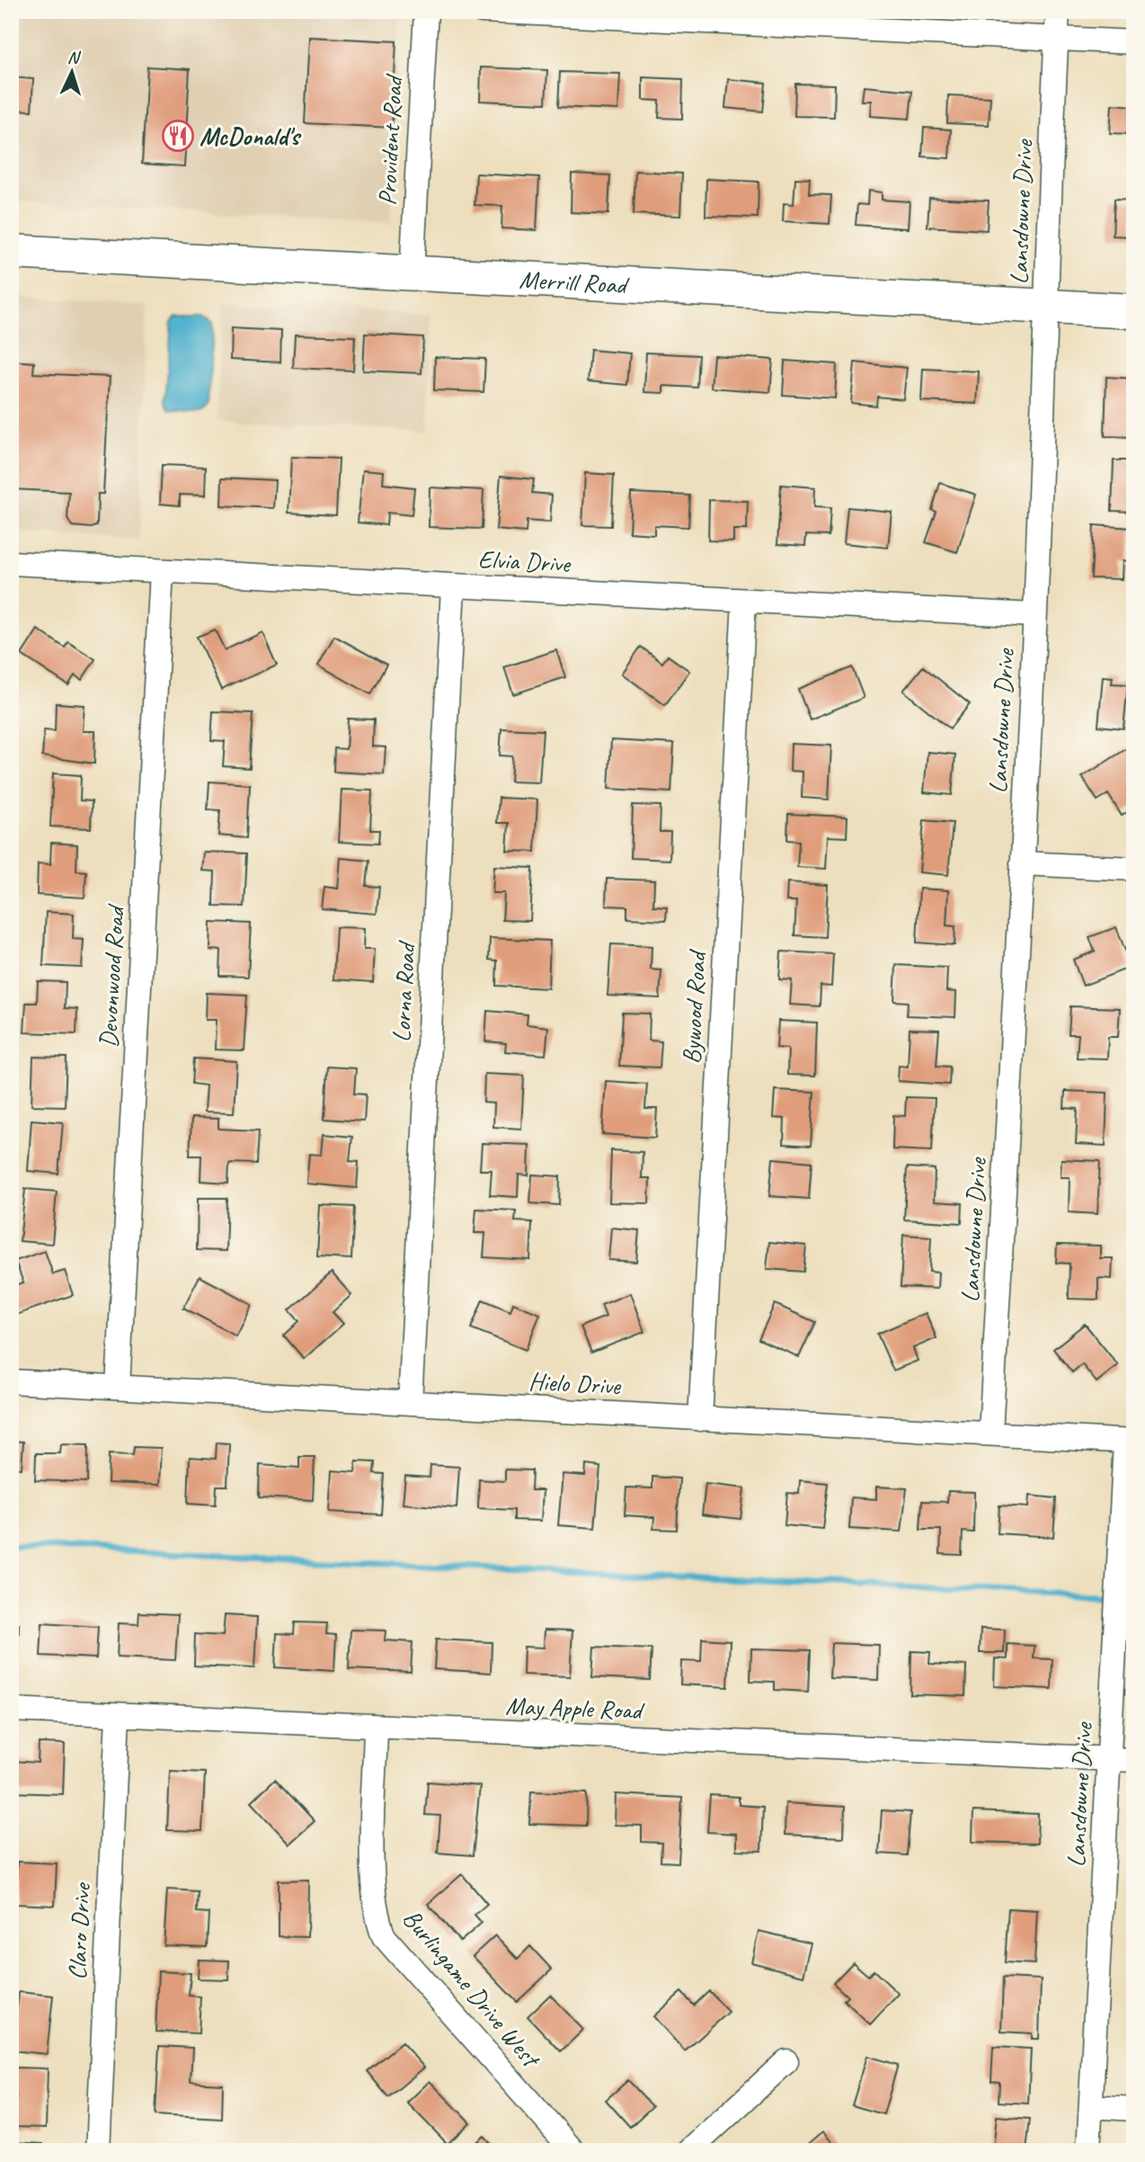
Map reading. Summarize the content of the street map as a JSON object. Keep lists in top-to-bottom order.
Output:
{
  "streets": {
    "main road": ["Merrill Road"],
    "street": [
      "Provident Road",
      "Lansdowne Drive",
      "Elvia Drive",
      "Devonwood Road",
      "Lorna Road",
      "Bywood Road",
      "Hielo Drive",
      "May Apple Road",
      "Claro Drive",
      "Burlingame Drive West"
    ]
  },
  "crossings": [
    ["Provident Road", "Merrill Road"],
    ["Lansdowne Drive", "Merrill Road"],
    ["Lansdowne Drive", "Elvia Drive"],
    ["Lansdowne Drive", "Hielo Drive"],
    ["Lansdowne Drive", "May Apple Road"],
    ["Elvia Drive", "Devonwood Road"],
    ["Elvia Drive", "Lorna Road"],
    ["Elvia Drive", "Bywood Road"],
    ["Devonwood Road", "Hielo Drive"],
    ["Lorna Road", "Hielo Drive"],
    ["Bywood Road", "Hielo Drive"],
    ["May Apple Road", "Claro Drive"],
    ["May Apple Road", "Burlingame Drive West"]
  ],
  "places": {
    "restaurant": ["McDonald's"]
  },
  "north": "top"
}
